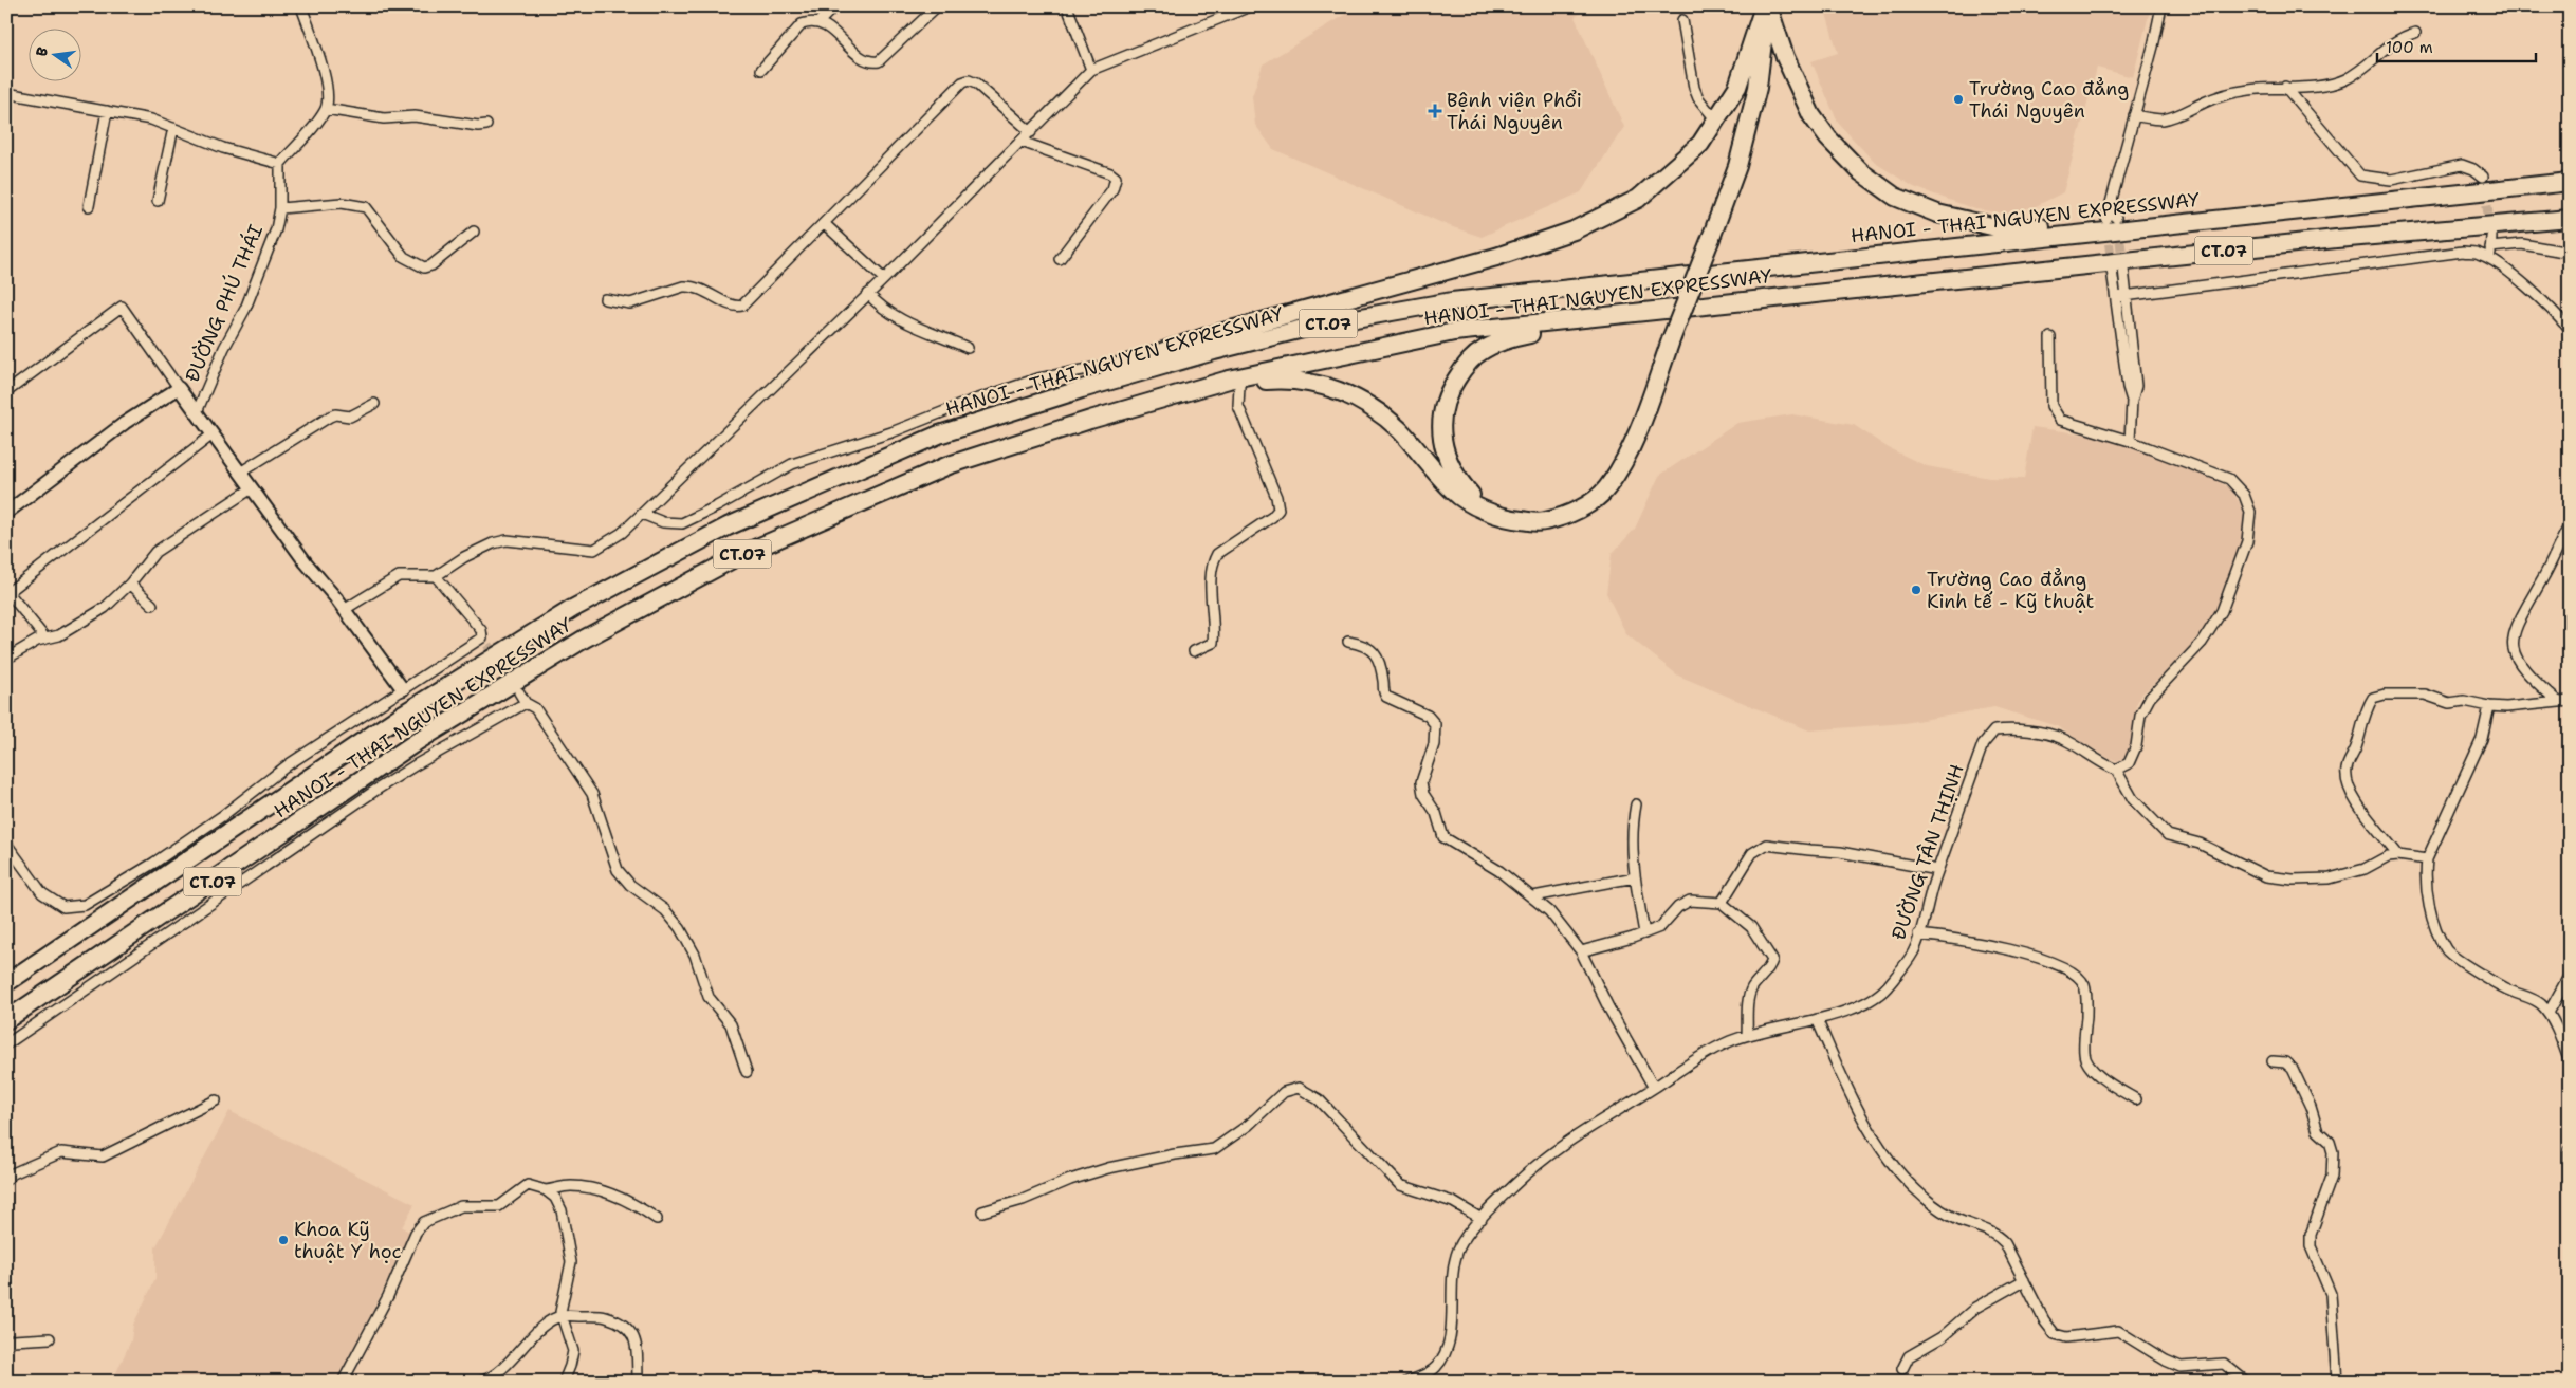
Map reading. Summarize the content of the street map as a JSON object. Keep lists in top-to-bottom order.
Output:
{
  "streets": {
    "highway": ["HANOI - THAI NGUYEN EXPRESSWAY", "CT.07"],
    "street": ["ĐƯỜNG PHÚ THÁI", "ĐƯỜNG TÂN THỊNH"]
  },
  "places": {
    "other": ["Trường Cao đẳng Thái Nguyên", "Trường Cao đẳng Kinh tế - Kỹ thuật", "Khoa Kỹ thuật Y học"],
    "health": ["Bệnh viện Phổi Thái Nguyên"]
  },
  "scale_bar": "100 m",
  "north": "left"
}
